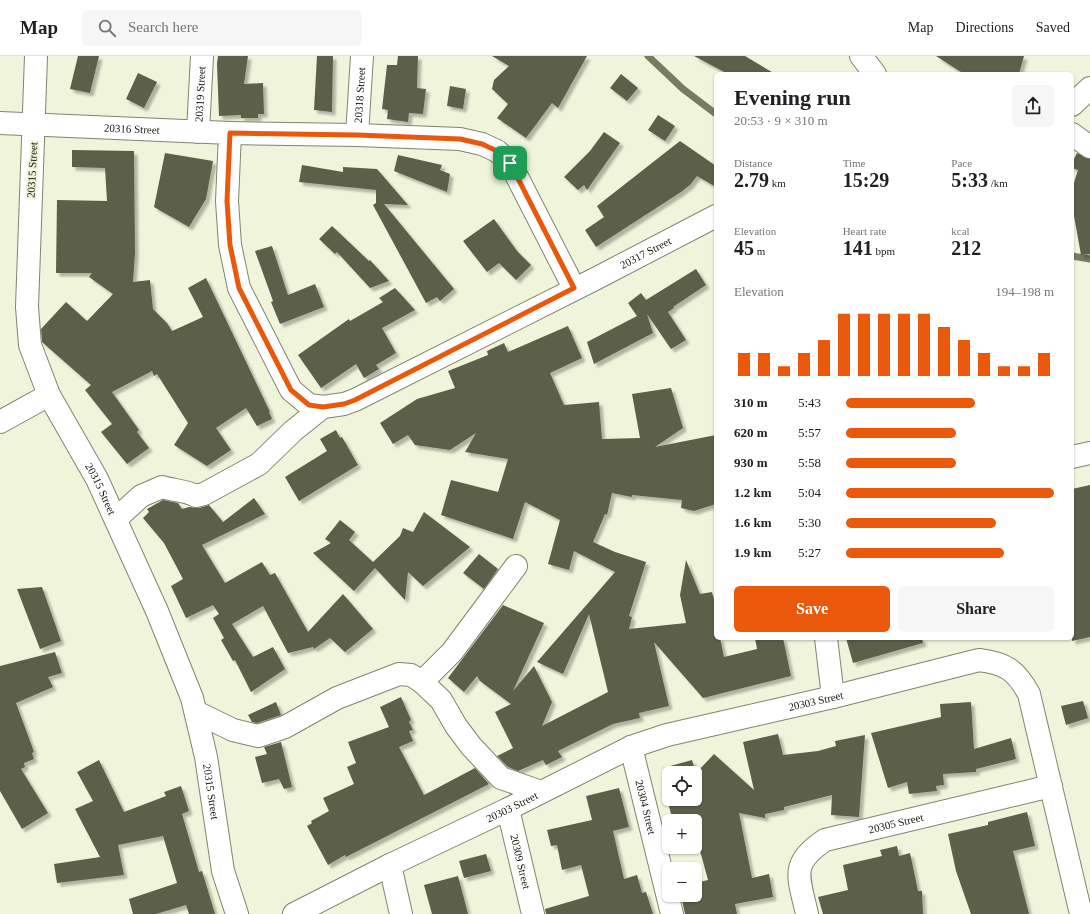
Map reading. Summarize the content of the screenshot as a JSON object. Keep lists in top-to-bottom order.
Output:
{
  "streets": {
    "street": [
      "20319 Street",
      "20318 Street",
      "20316 Street",
      "20315 Street",
      "20317 Street",
      "20303 Street",
      "20304 Street",
      "20305 Street",
      "20309 Street"
    ]
  },
  "crossings": [
    ["20319 Street", "20316 Street"],
    ["20318 Street", "20316 Street"],
    ["20316 Street", "20315 Street"],
    ["20316 Street", "20317 Street"],
    ["20303 Street", "20304 Street"],
    ["20303 Street", "20305 Street"],
    ["20303 Street", "20309 Street"]
  ],
  "page": {
    "header": "Map",
    "search": "Search here",
    "nav": ["Map", "Directions", "Saved"],
    "heading": ["Evening run", "20:53 · 9 × 310 m"],
    "stats": [
      ["Distance", "2.79 km"],
      ["Time", "15:29"],
      ["Pace", "5:33 /km"],
      ["Elevation", "45 m"],
      ["Heart rate", "141 bpm"],
      ["kcal", "212"]
    ],
    "chart": ["Elevation", "194–198 m"],
    "list": [
      {
        "name": "310 m",
        "note": "5:43"
      },
      {
        "name": "620 m",
        "note": "5:57"
      },
      {
        "name": "930 m",
        "note": "5:58"
      },
      {
        "name": "1.2 km",
        "note": "5:04"
      },
      {
        "name": "1.6 km",
        "note": "5:30"
      },
      {
        "name": "1.9 km",
        "note": "5:27"
      }
    ],
    "buttons": ["Save", "Share"],
    "map_buttons": ["+", "−"]
  }
}
